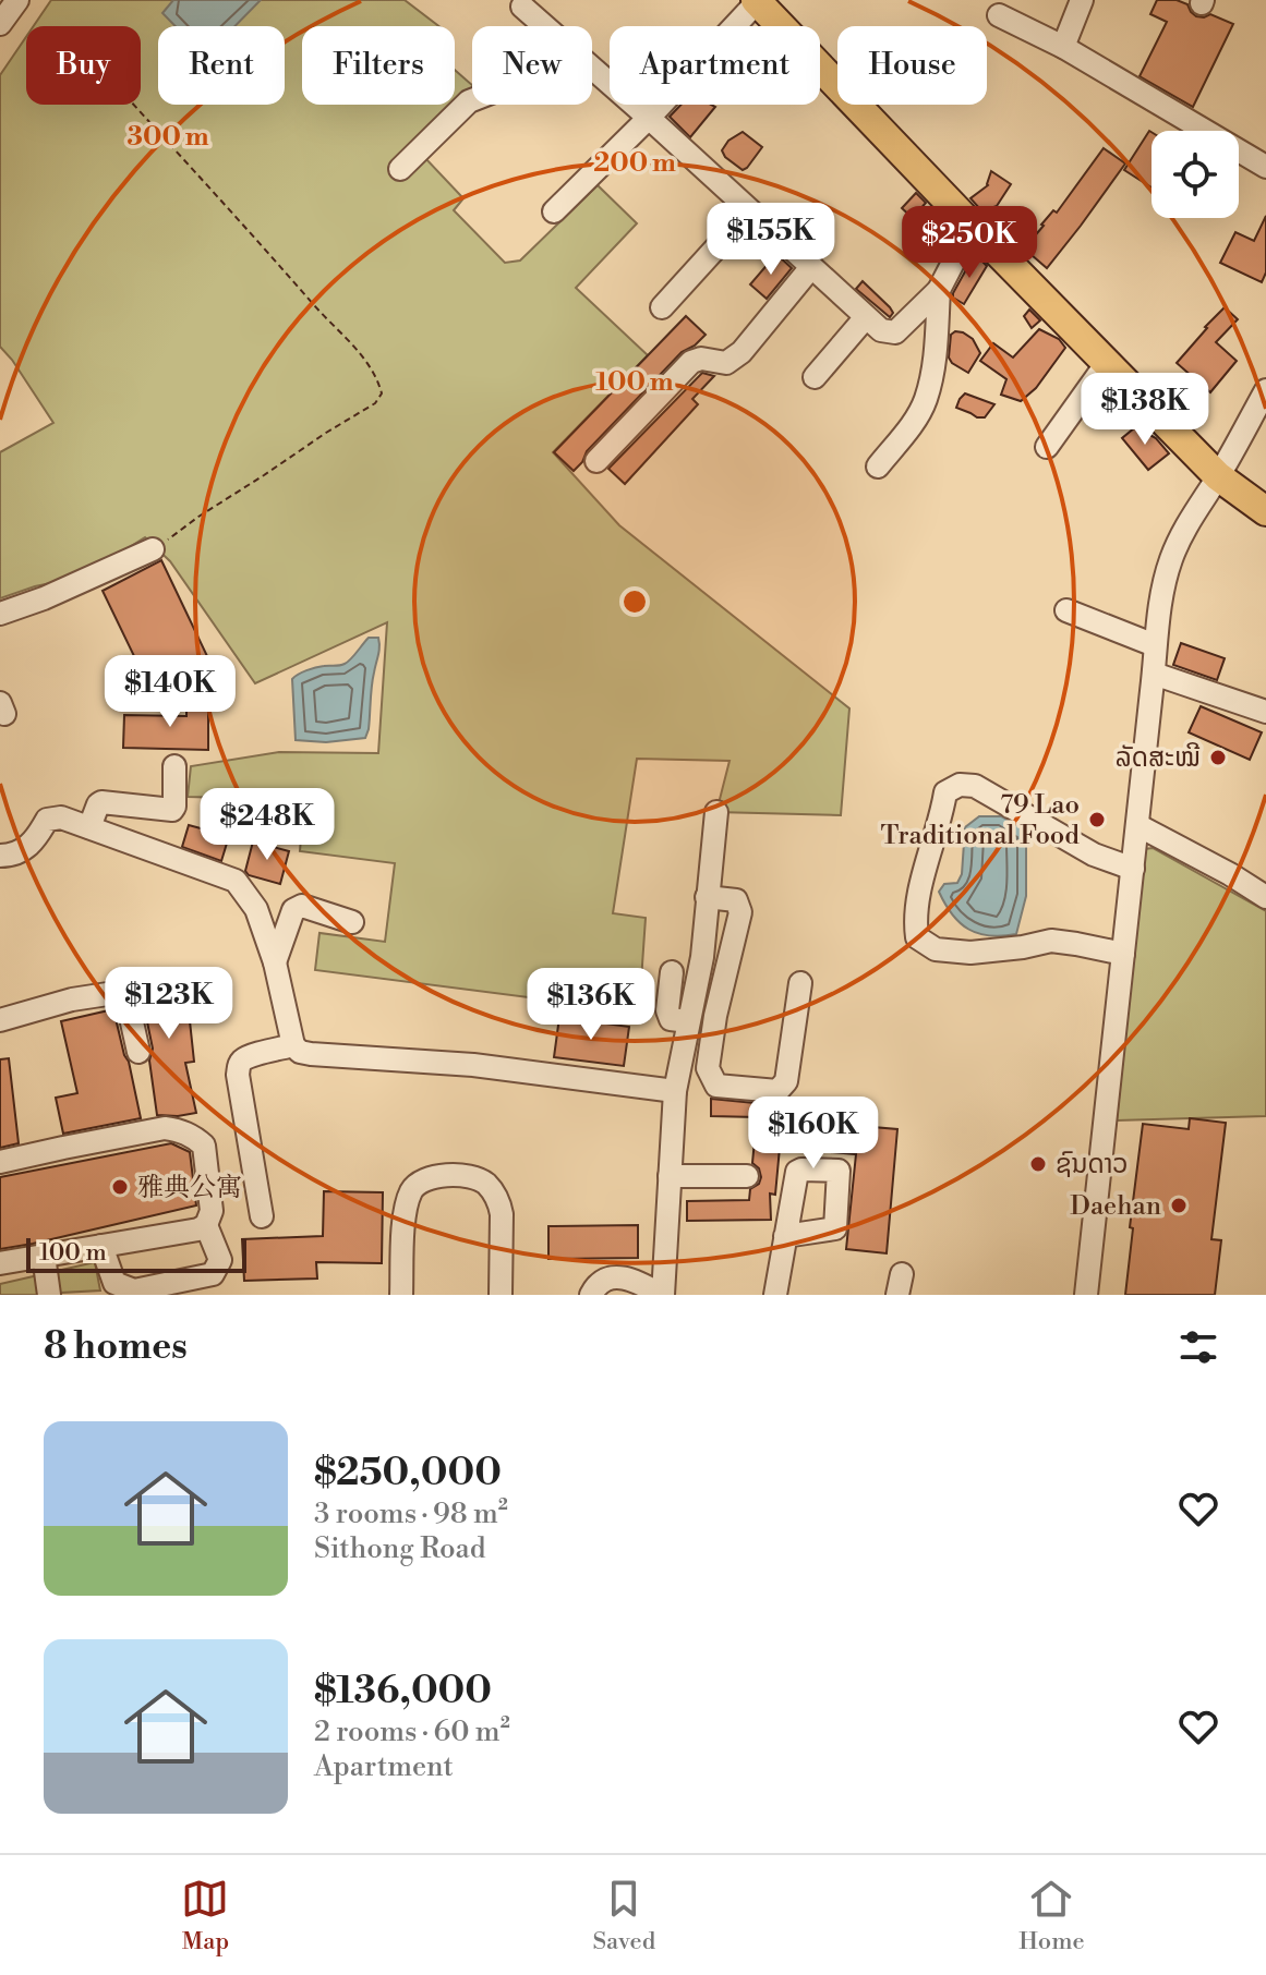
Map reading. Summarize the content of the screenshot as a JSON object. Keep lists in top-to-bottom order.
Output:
{
  "places": [
    "ລັດສະໝີ",
    "79 Lao Traditional Food",
    "ຊົນດາວ",
    "雅典公寓",
    "Daehan"
  ],
  "scale_bar": "100 m",
  "page": {
    "chip": [
      "Buy",
      "Rent",
      "Filters",
      "New",
      "Apartment",
      "House"
    ],
    "price": [
      "$155K",
      "$250K",
      "$138K",
      "$140K",
      "$248K",
      "$123K",
      "$136K",
      "$160K"
    ],
    "scale": "100 m",
    "heading": "8 homes",
    "list": [
      {
        "name": "$250,000",
        "note": "3 rooms · 98 m² · Sithong Road"
      },
      {
        "name": "$136,000",
        "note": "2 rooms · 60 m² · Apartment"
      }
    ],
    "tabs": ["Map", "Saved", "Home"]
  },
  "rings": ["300 m", "200 m", "100 m"]
}
